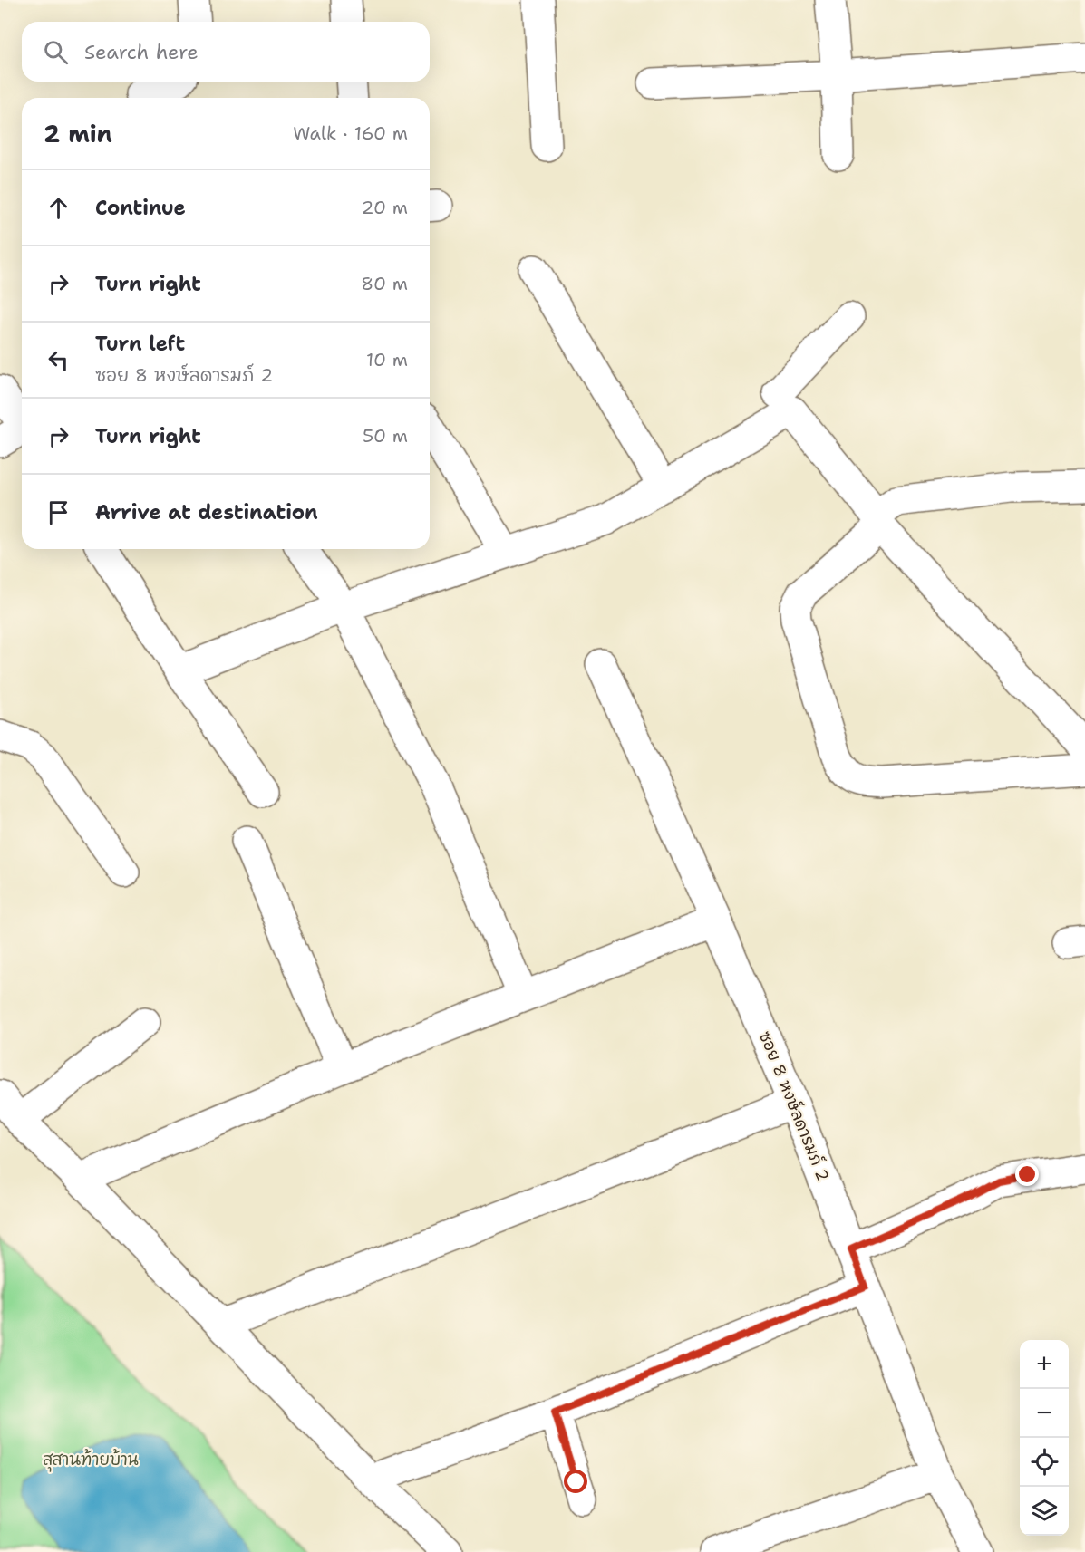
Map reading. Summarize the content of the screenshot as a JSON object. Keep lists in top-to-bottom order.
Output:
{
  "streets": {
    "street": ["ซอย 8 หงษ์ลดารมภ์ 2"]
  },
  "parks": ["สุสานท้ายบ้าน"],
  "page": {
    "search": "Search here",
    "heading": ["2 min", "Walk · 160 m"],
    "list": [
      ["Continue", "20 m"],
      ["Turn right", "80 m"],
      ["Turn left", "ซอย 8 หงษ์ลดารมภ์ 2", "10 m"],
      ["Turn right", "50 m"],
      "Arrive at destination"
    ],
    "map_buttons": ["+", "−"]
  }
}
